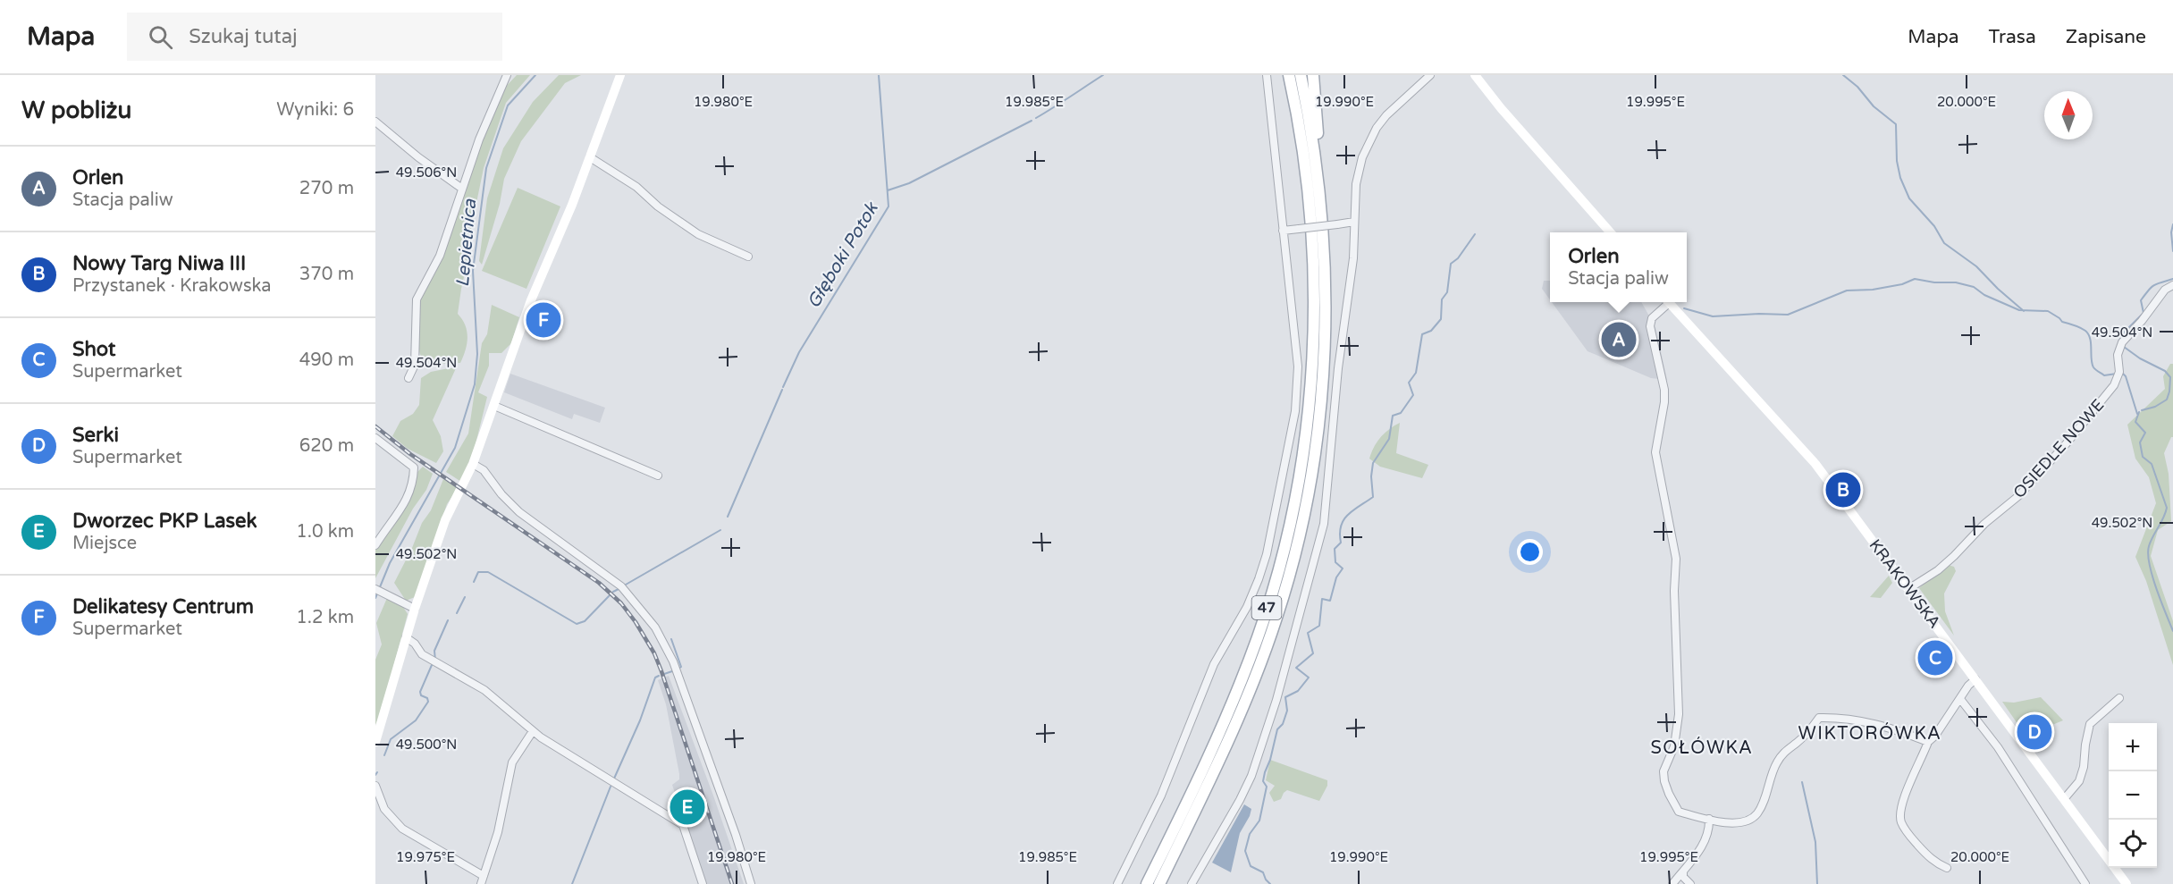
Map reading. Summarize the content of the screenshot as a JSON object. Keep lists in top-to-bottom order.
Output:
{
  "streets": {
    "main road": ["KRAKOWSKA", "47"],
    "street": ["OSIEDLE NOWE"]
  },
  "crossings": [
    ["OSIEDLE NOWE", "KRAKOWSKA"]
  ],
  "districts": ["WIKTORÓWKA", "SOŁÓWKA"],
  "water": ["Lepietnica", "Głęboki Potok"],
  "north": "top",
  "page": {
    "header": "Mapa",
    "search": "Szukaj tutaj",
    "nav": ["Mapa", "Trasa", "Zapisane"],
    "heading": ["W pobliżu", "Wyniki: 6"],
    "list": [
      {
        "mark": "A",
        "name": "Orlen",
        "note": "Stacja paliw",
        "value": "270 m"
      },
      {
        "mark": "B",
        "name": "Nowy Targ Niwa III",
        "note": "Przystanek · Krakowska",
        "value": "370 m"
      },
      {
        "mark": "C",
        "name": "Shot",
        "note": "Supermarket",
        "value": "490 m"
      },
      {
        "mark": "D",
        "name": "Serki",
        "note": "Supermarket",
        "value": "620 m"
      },
      {
        "mark": "E",
        "name": "Dworzec PKP Lasek",
        "note": "Miejsce",
        "value": "1.0 km"
      },
      {
        "mark": "F",
        "name": "Delikatesy Centrum",
        "note": "Supermarket",
        "value": "1.2 km"
      }
    ],
    "popup": ["Orlen", "Stacja paliw"],
    "pins": [
      "F",
      "A",
      "B",
      "C",
      "D",
      "E"
    ],
    "map_buttons": ["+", "−"]
  },
  "coordinates": [
    "19.980°E",
    "19.985°E",
    "19.990°E",
    "19.995°E",
    "20.000°E",
    "49.506°N",
    "49.504°N",
    "49.502°N",
    "49.500°N",
    "19.975°E"
  ]
}
